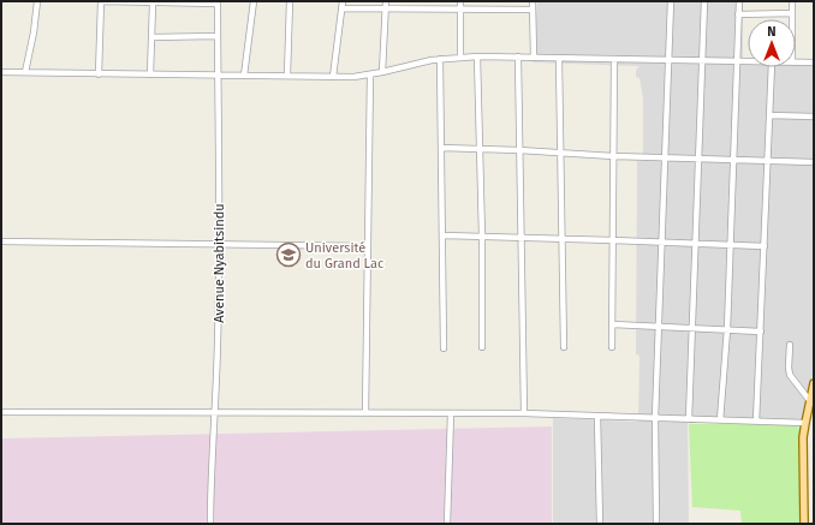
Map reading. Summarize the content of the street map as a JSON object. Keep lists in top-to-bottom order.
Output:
{
  "streets": {
    "street": ["Avenue Nyabitsindu"]
  },
  "places": {
    "school or university": ["Université du Grand Lac"]
  },
  "north": "top"
}
